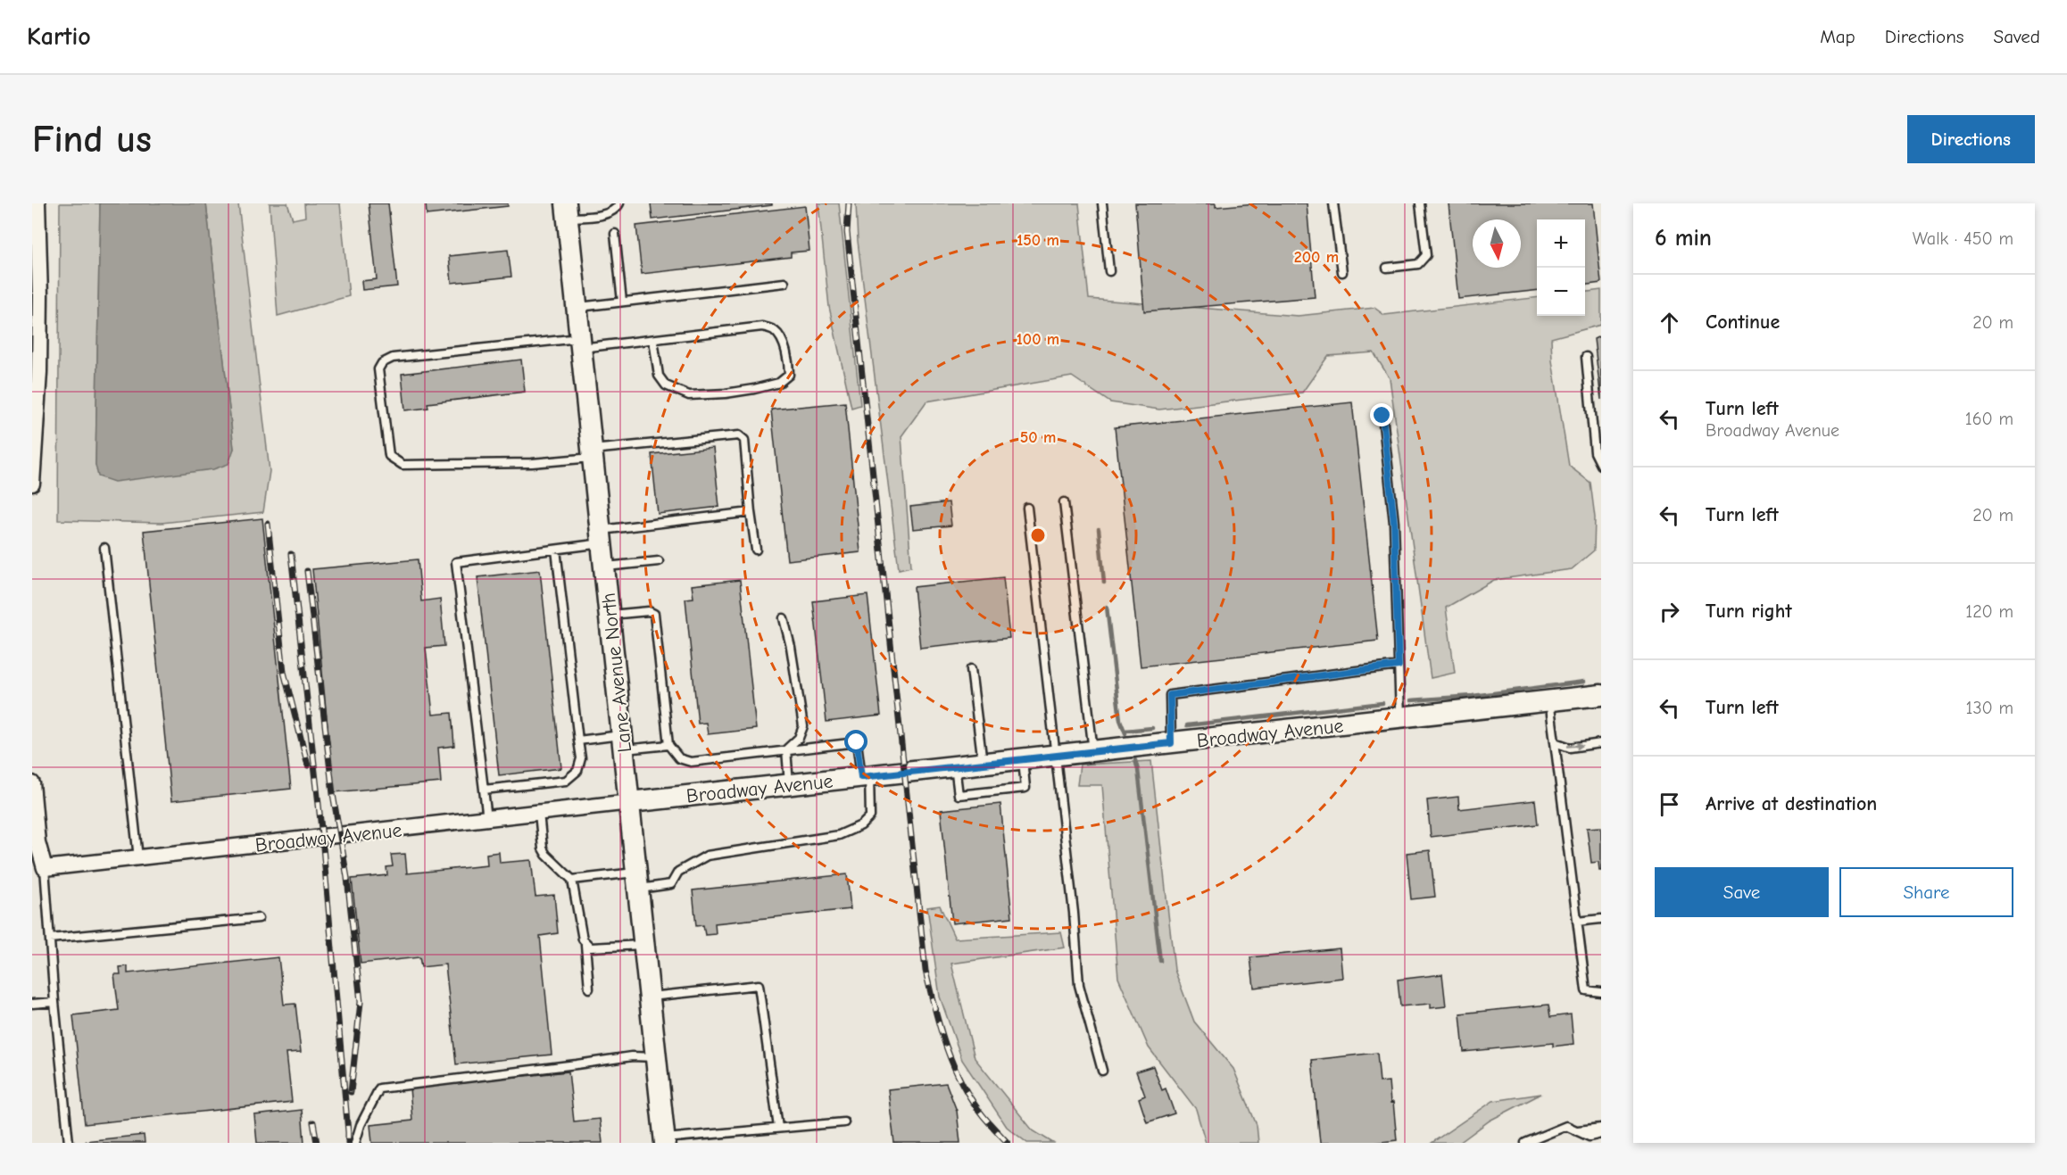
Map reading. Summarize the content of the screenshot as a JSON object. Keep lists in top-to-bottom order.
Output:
{
  "streets": {
    "street": ["Lane Avenue North", "Broadway Avenue"]
  },
  "crossings": [
    ["Lane Avenue North", "Broadway Avenue"]
  ],
  "north": "bottom",
  "page": {
    "header": "Kartio",
    "nav": ["Map", "Directions", "Saved"],
    "buttons": [
      "Directions",
      ["Save", "Share"]
    ],
    "title": "Find us",
    "heading": ["6 min", "Walk · 450 m"],
    "map_buttons": ["+", "−"],
    "list": [
      ["Continue", "20 m"],
      ["Turn left", "Broadway Avenue", "160 m"],
      ["Turn left", "20 m"],
      ["Turn right", "120 m"],
      ["Turn left", "130 m"],
      "Arrive at destination"
    ]
  },
  "rings": [
    "150 m",
    "200 m",
    "100 m",
    "50 m"
  ]
}
